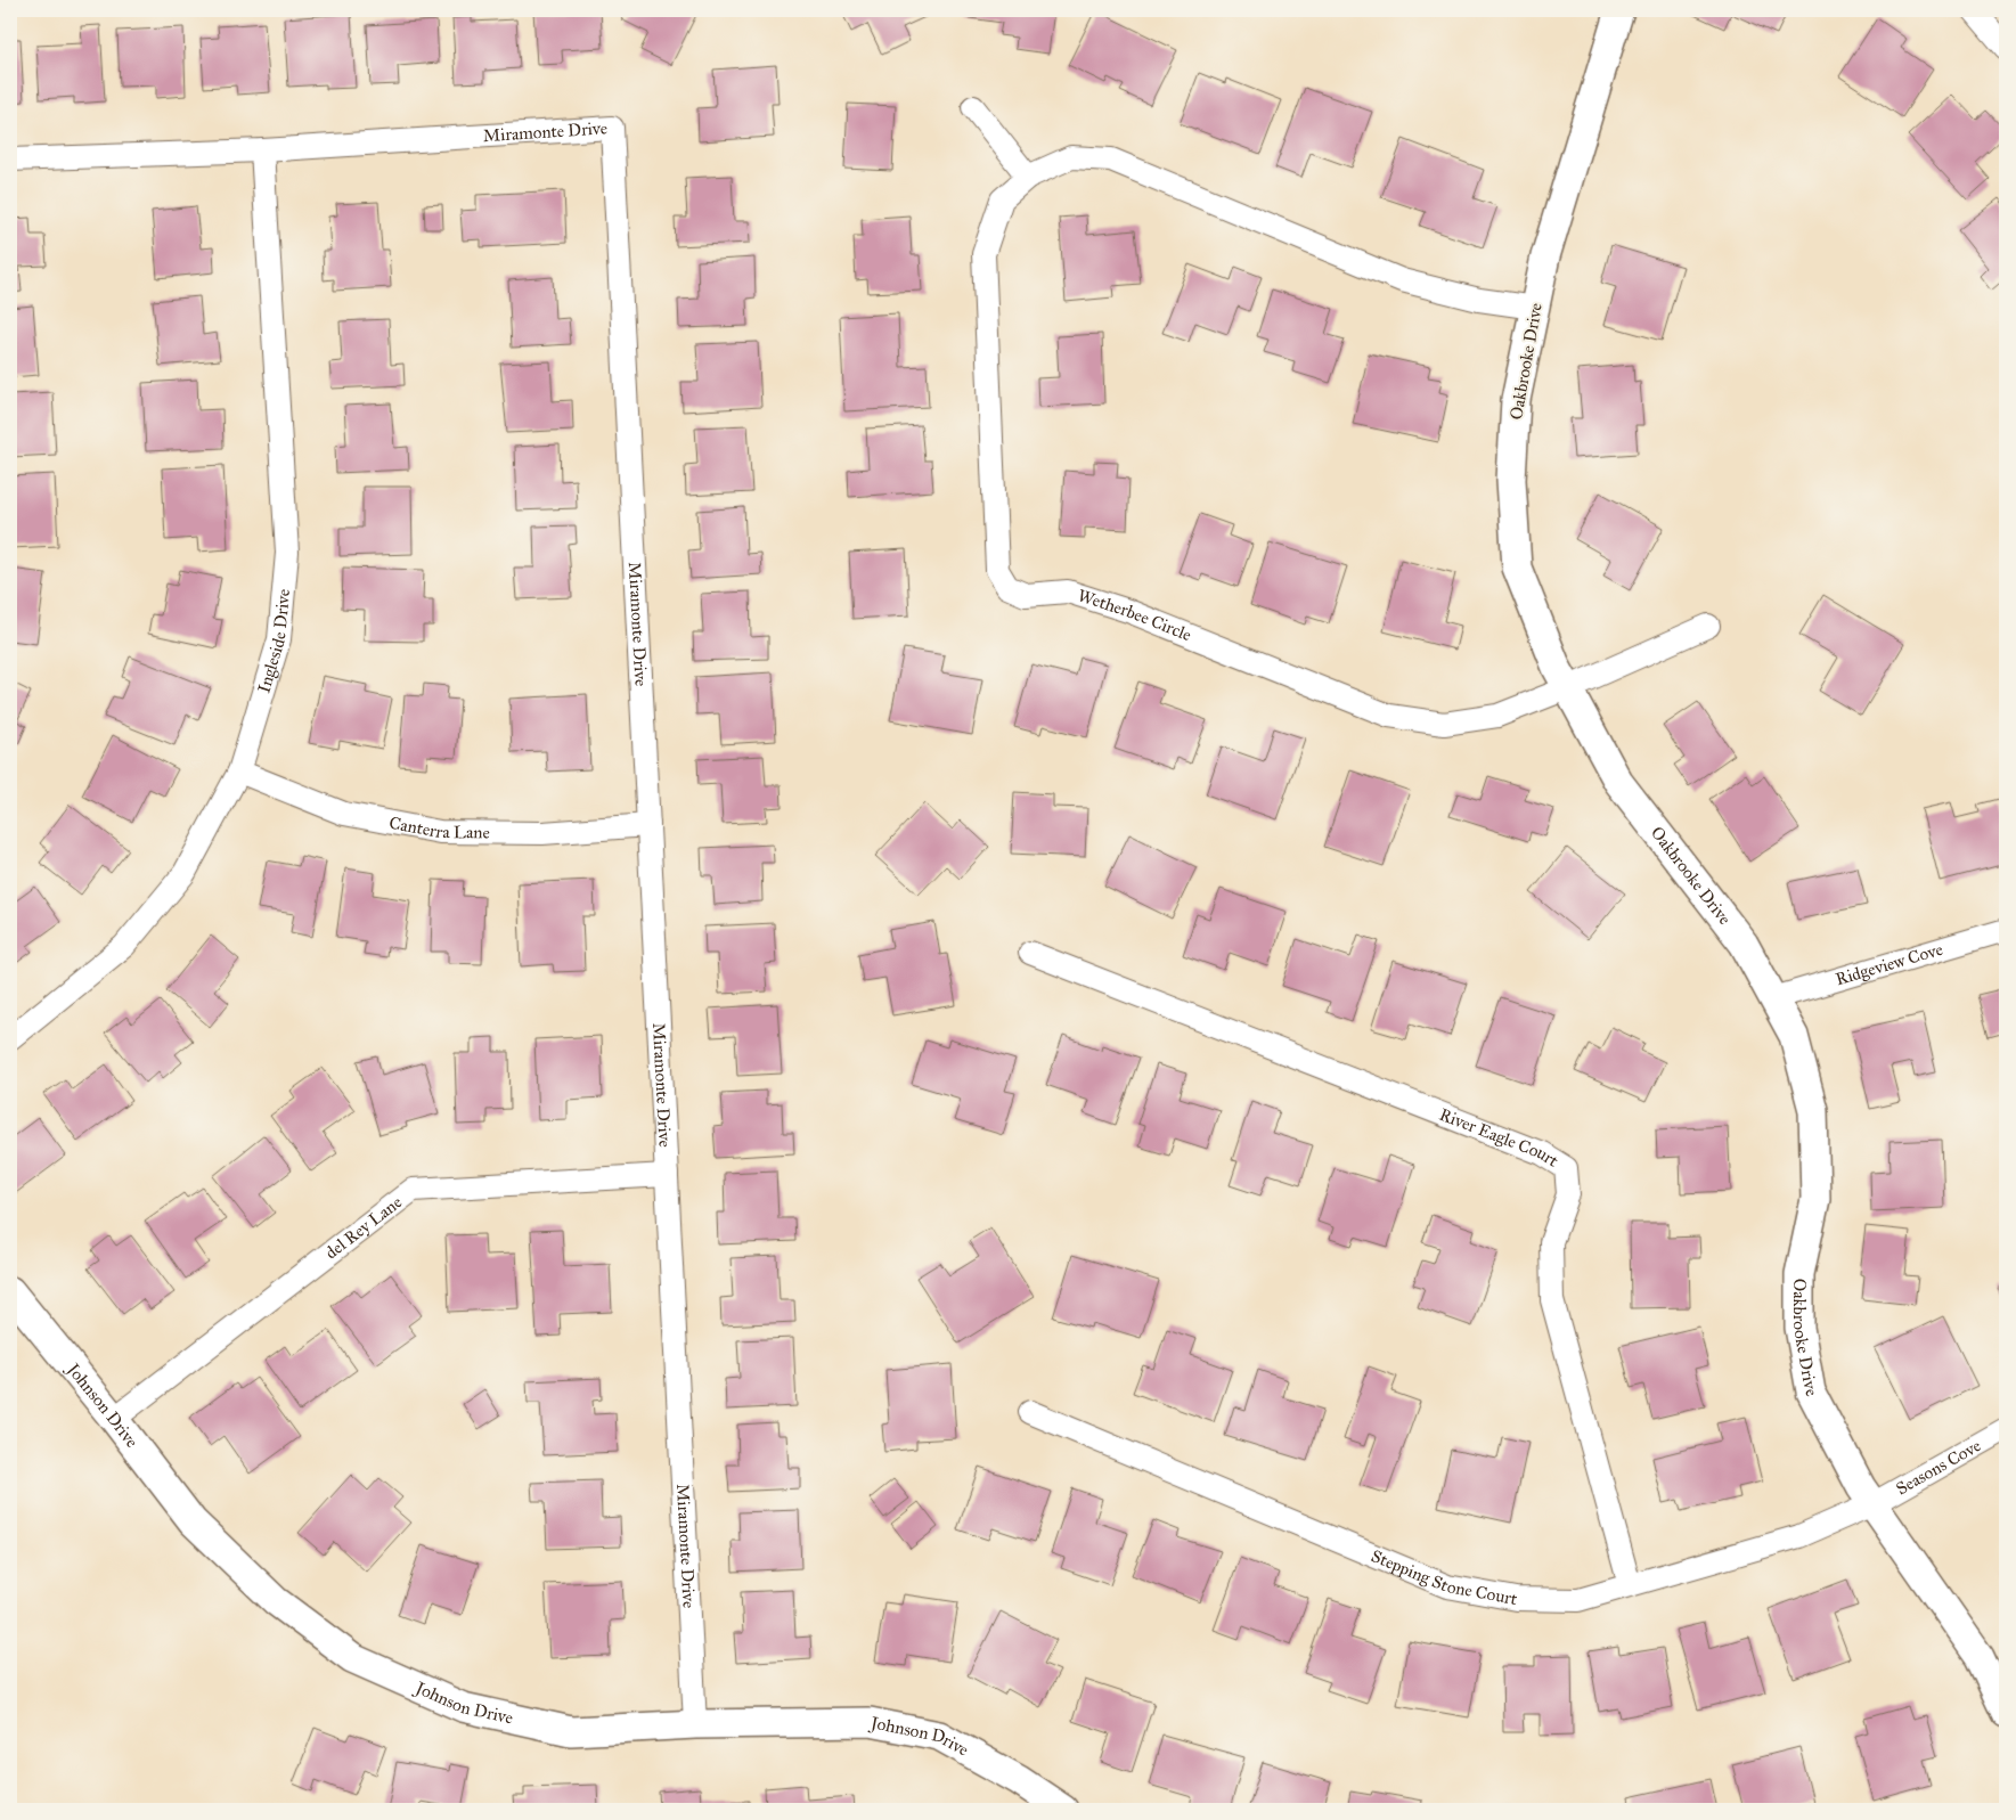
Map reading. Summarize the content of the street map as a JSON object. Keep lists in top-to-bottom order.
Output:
{
  "streets": {
    "street": [
      "Miramonte Drive",
      "Oakbrooke Drive",
      "Wetherbee Circle",
      "Ingleside Drive",
      "Canterra Lane",
      "Ridgeview Cove",
      "River Eagle Court",
      "del Rey Lane",
      "Johnson Drive",
      "Seasons Cove",
      "Stepping Stone Court"
    ]
  },
  "crossings": [
    ["Miramonte Drive", "Ingleside Drive"],
    ["Miramonte Drive", "Canterra Lane"],
    ["Miramonte Drive", "del Rey Lane"],
    ["Miramonte Drive", "Johnson Drive"],
    ["Oakbrooke Drive", "Wetherbee Circle"],
    ["Oakbrooke Drive", "Ridgeview Cove"],
    ["Oakbrooke Drive", "Seasons Cove"],
    ["Oakbrooke Drive", "Stepping Stone Court"],
    ["Ingleside Drive", "Canterra Lane"],
    ["River Eagle Court", "Stepping Stone Court"],
    ["del Rey Lane", "Johnson Drive"],
    ["Seasons Cove", "Stepping Stone Court"]
  ]
}
